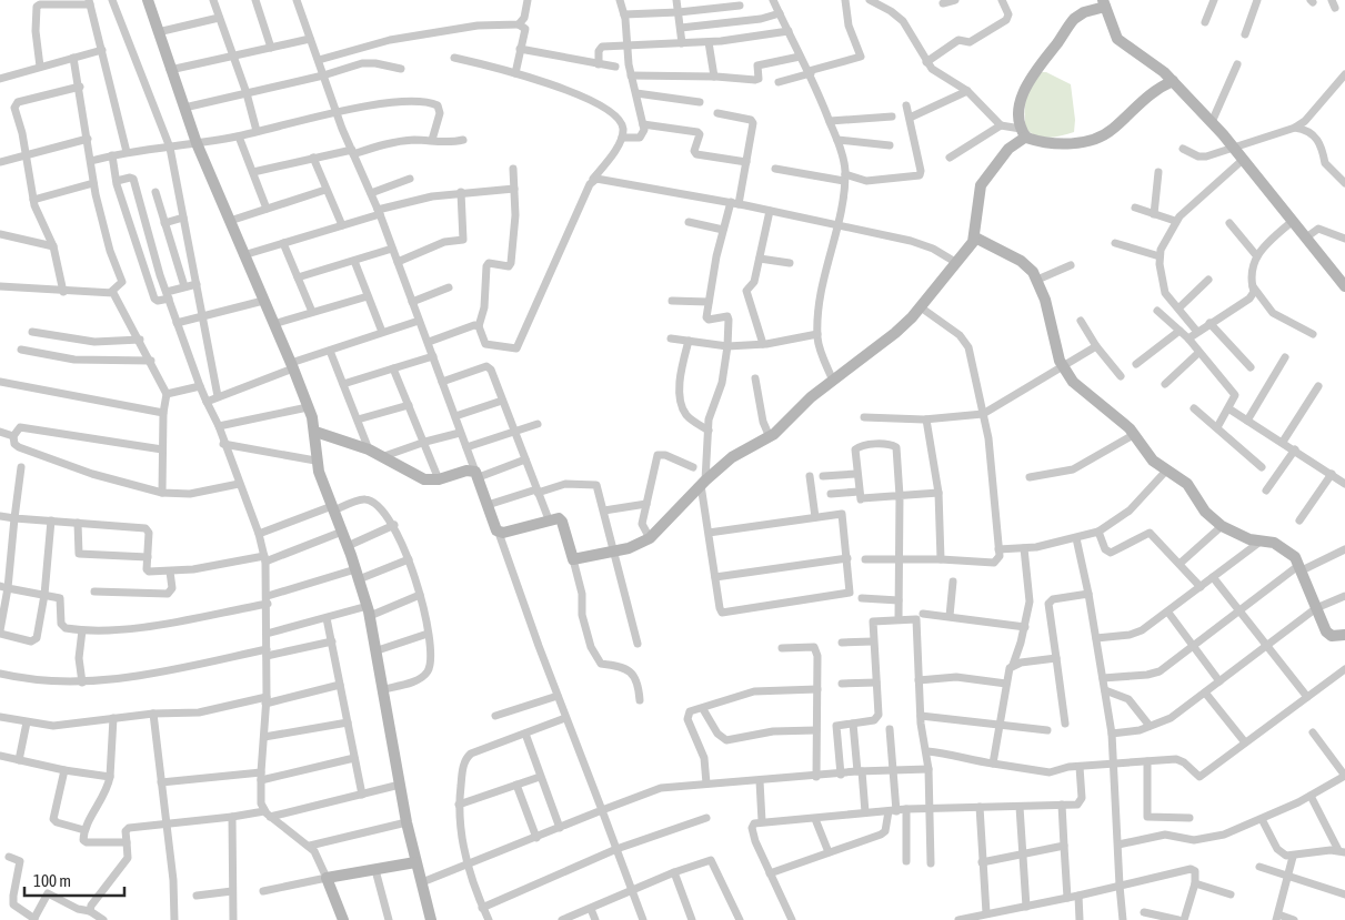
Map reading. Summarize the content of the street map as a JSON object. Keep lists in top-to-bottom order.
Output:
{
  "scale_bar": "100 m"
}
